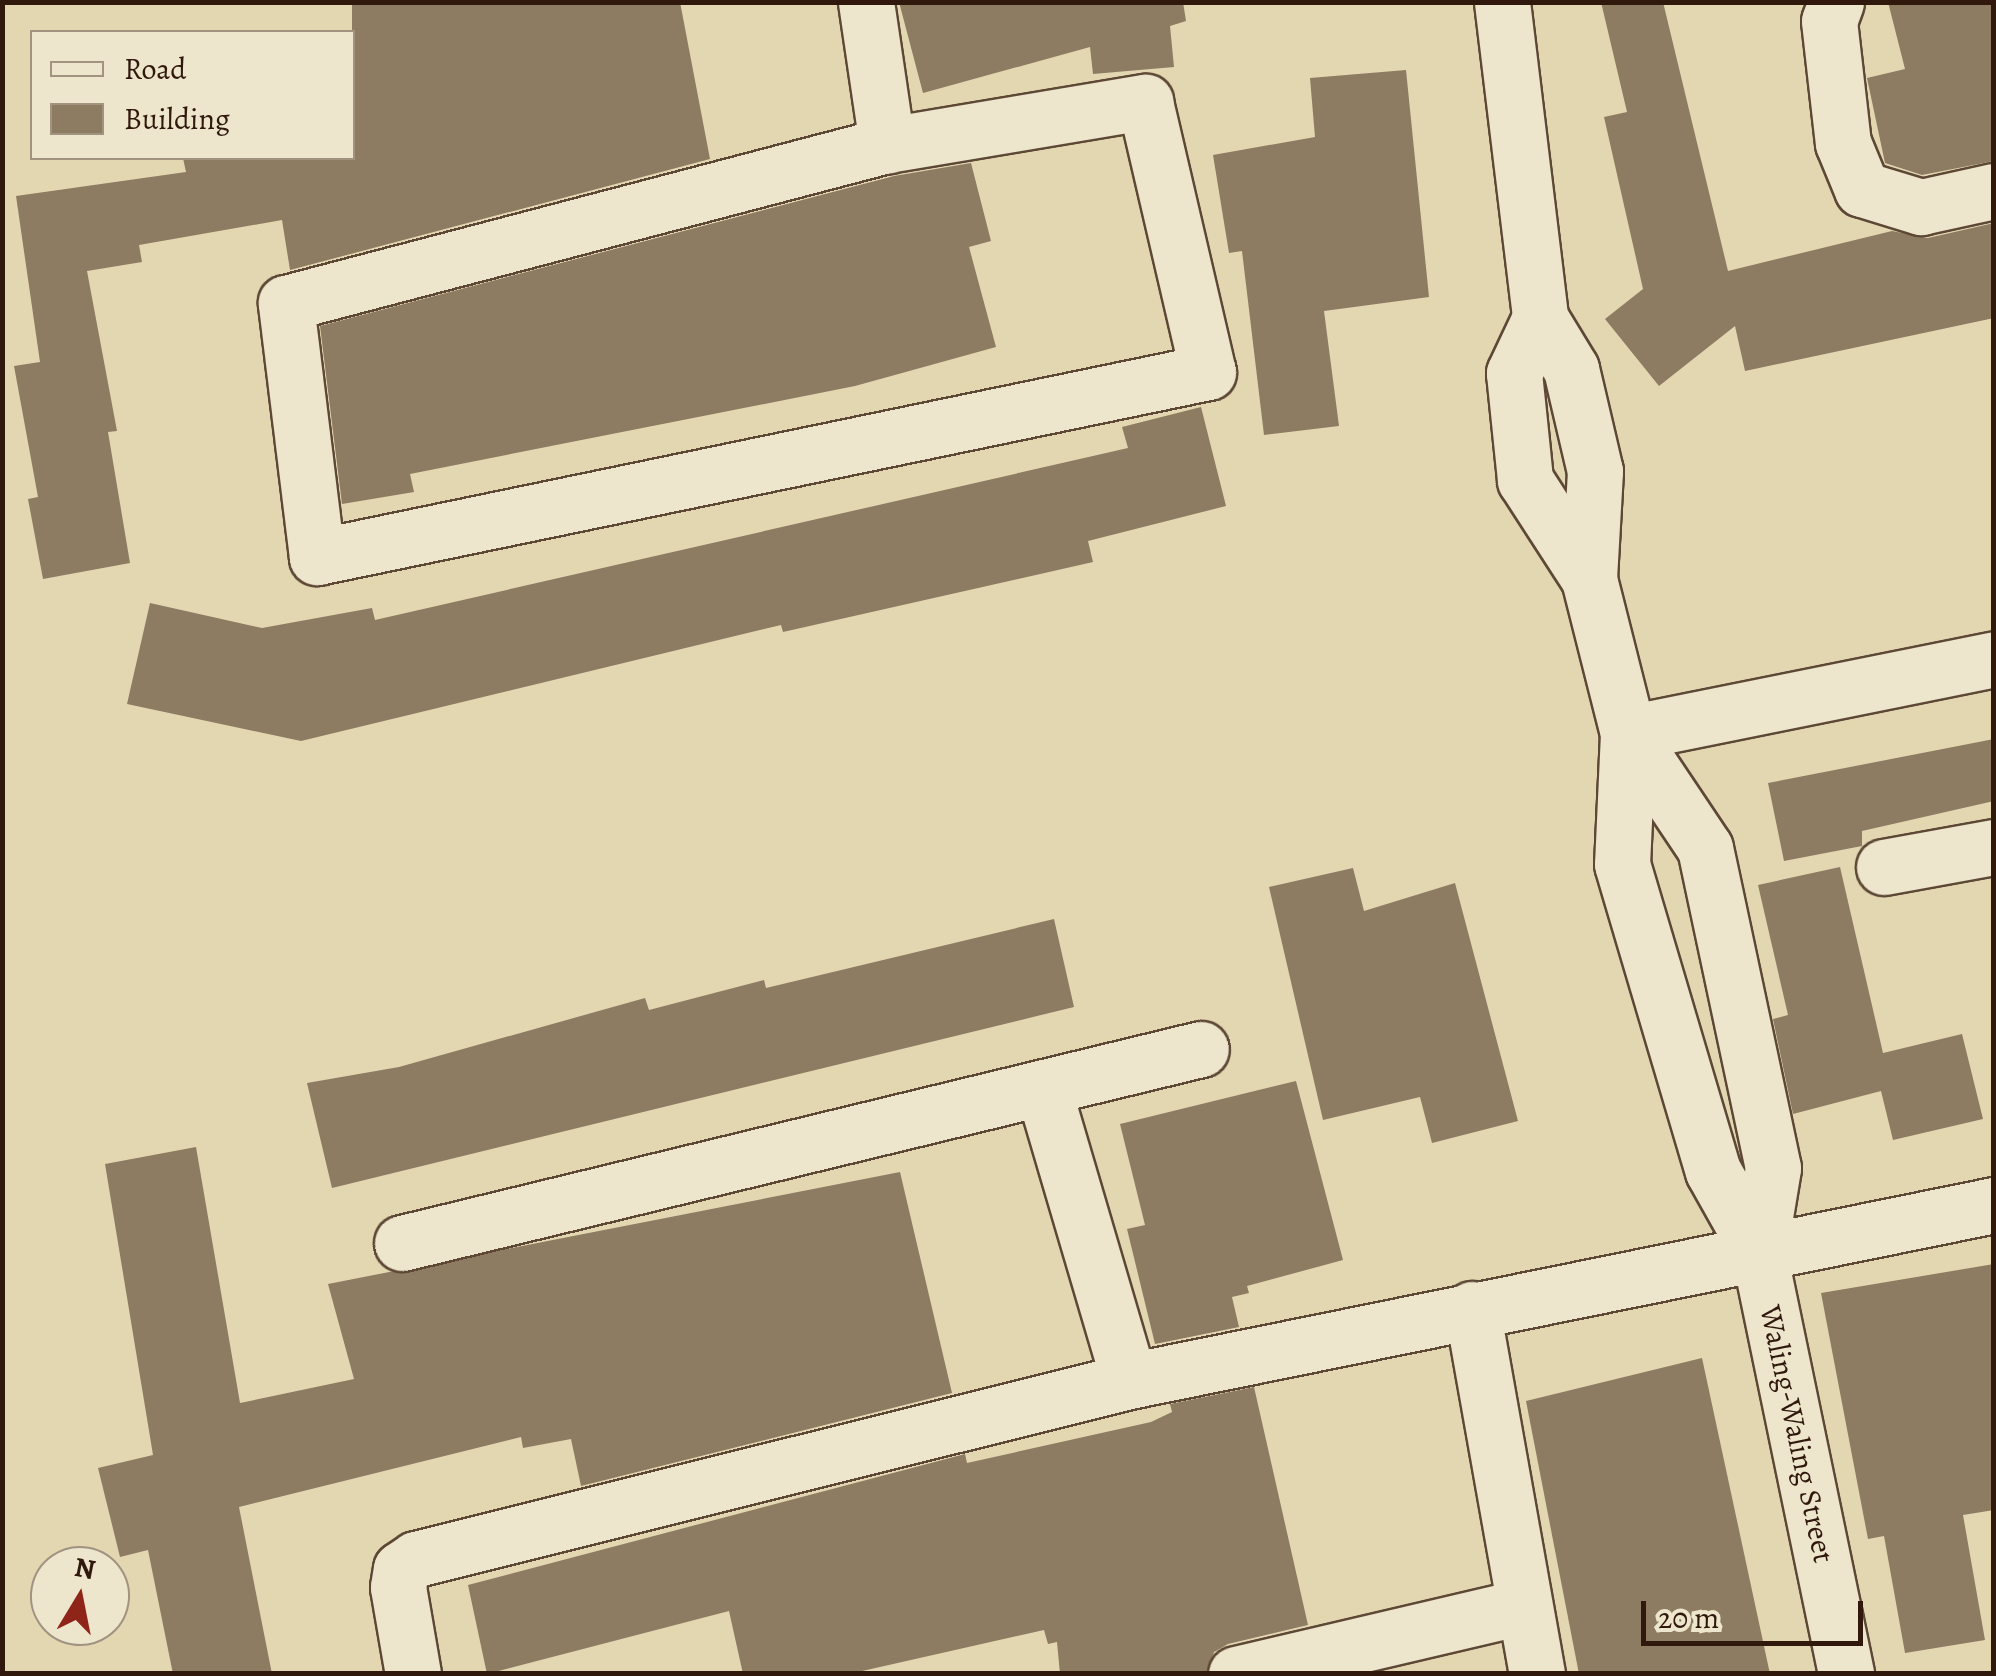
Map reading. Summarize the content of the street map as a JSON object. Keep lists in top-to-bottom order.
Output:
{
  "streets": {
    "street": ["Waling-Waling Street"]
  },
  "legend": ["Road", "Building"],
  "scale_bar": "20 m",
  "north": "top"
}
